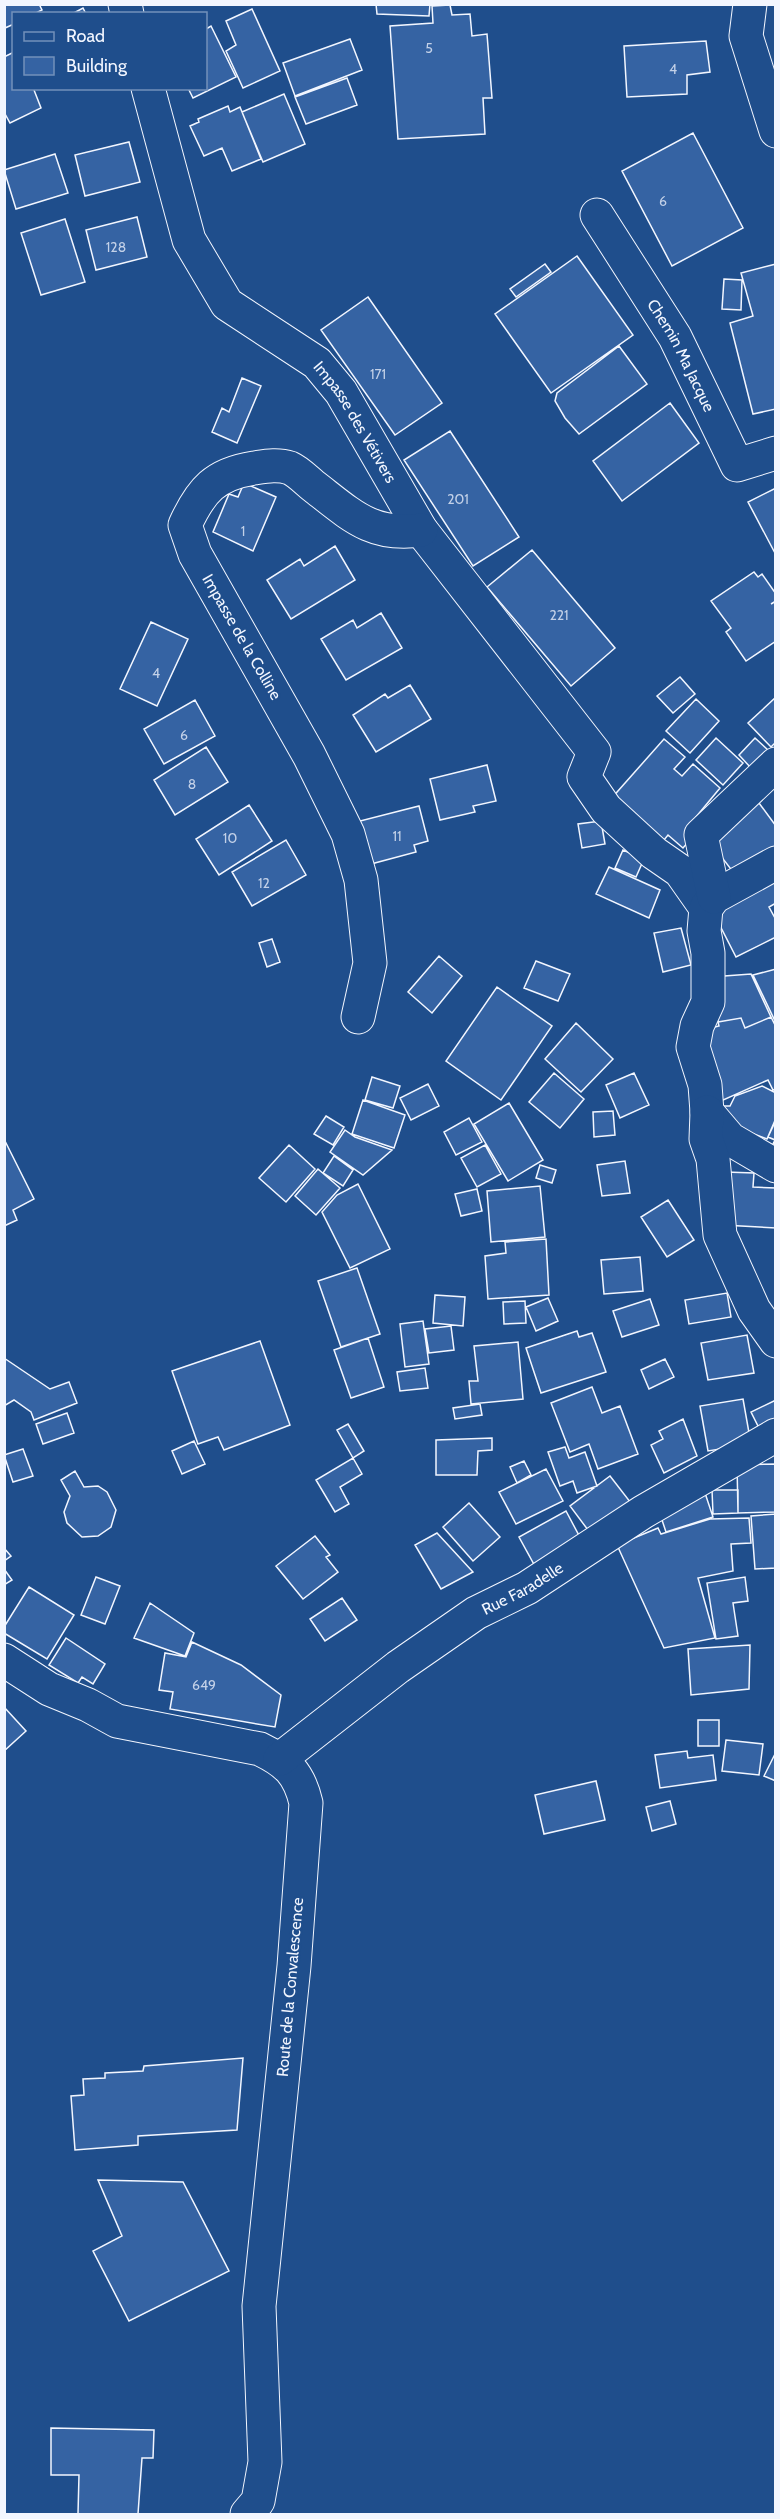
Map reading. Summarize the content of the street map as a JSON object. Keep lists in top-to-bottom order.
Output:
{
  "streets": {
    "street": [
      "Chemin Ma Jacque",
      "Impasse des Vétivers",
      "Impasse de la Colline",
      "Rue Faradelle",
      "Route de la Convalescence"
    ]
  },
  "crossings": [
    ["Impasse des Vétivers", "Impasse de la Colline"],
    ["Rue Faradelle", "Route de la Convalescence"]
  ],
  "house_numbers": [
    "5",
    "4",
    "6",
    "128",
    "171",
    "201",
    "1",
    "221",
    "4",
    "6",
    "8",
    "11",
    "10",
    "12",
    "649"
  ],
  "legend": ["Road", "Building"]
}
